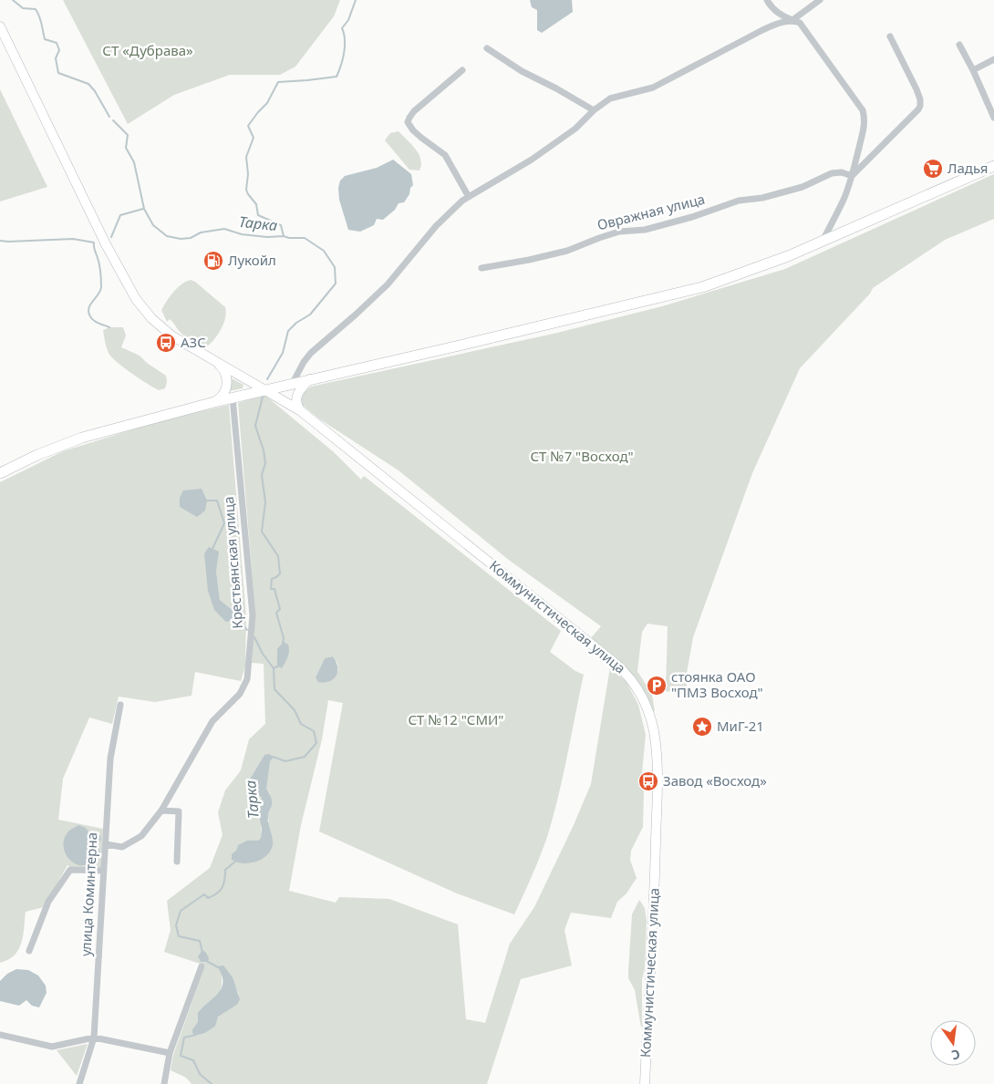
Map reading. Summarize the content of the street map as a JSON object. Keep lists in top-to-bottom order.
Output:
{
  "streets": {
    "main road": ["Коммунистическая улица"],
    "street": ["Овражная улица", "Крестьянская улица", "улица Коминтерна"]
  },
  "crossings": [
    ["Крестьянская улица", "улица Коминтерна"]
  ],
  "water": ["Тарка"],
  "parks": ["СТ «Дубрава»", "СТ №7 \"Восход\"", "СТ №12 \"СМИ\""],
  "places": {
    "supermarket": ["Ладья"],
    "fuel station": ["Лукойл"],
    "bus stop": ["АЗС", "Завод «Восход»"],
    "parking": ["стоянка ОАО \"ПМЗ Восход\""],
    "place": ["МиГ-21"]
  },
  "north": "bottom"
}
